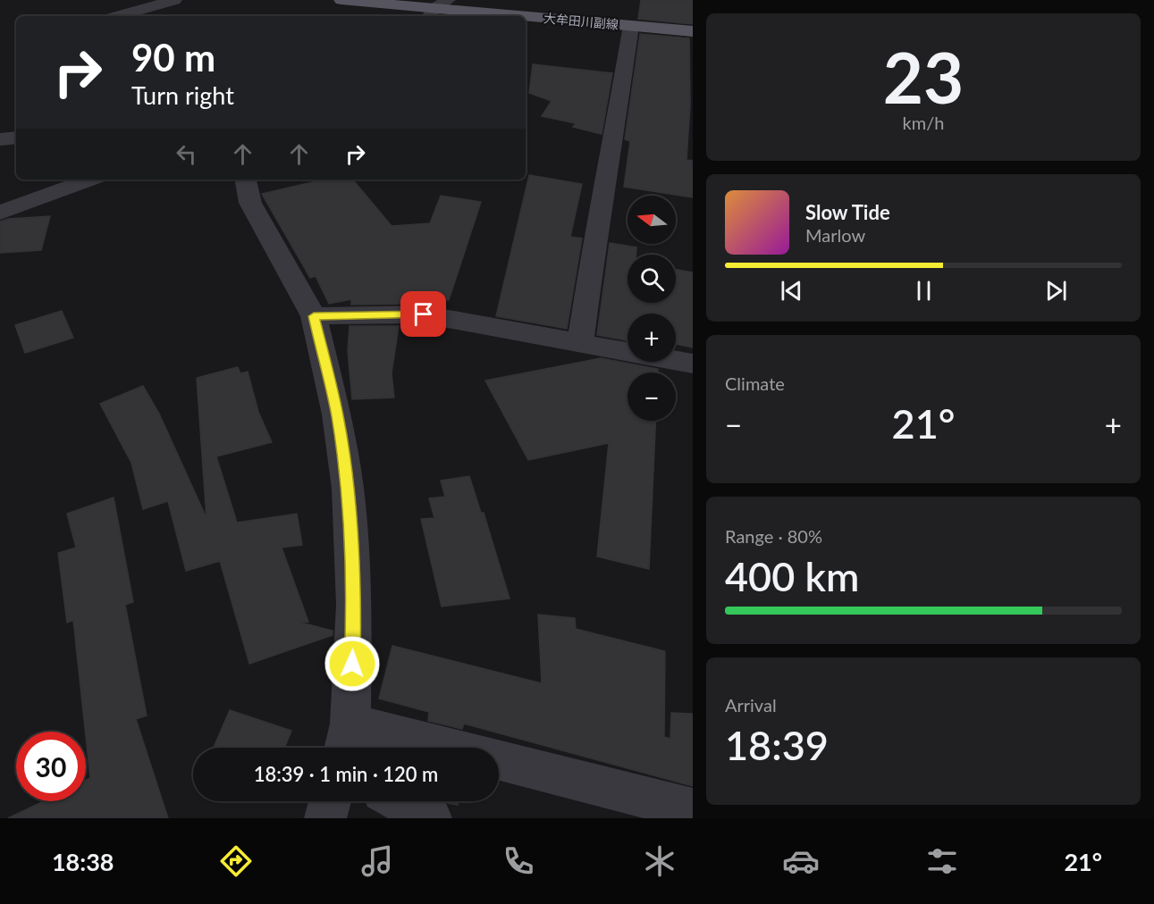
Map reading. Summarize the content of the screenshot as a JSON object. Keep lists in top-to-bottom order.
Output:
{
  "streets": {
    "main road": ["大牟田川副線"]
  },
  "north": "left",
  "page": {
    "tile": [
      ["23", "km/h"],
      "Climate",
      ["Range · 80%", "400 km"],
      ["Arrival", "18:39"]
    ],
    "turn": ["90 m", "Turn right"],
    "song": ["Slow Tide", "Marlow"],
    "map_buttons": ["+", "−"],
    "heat": ["−", "21°", "+"],
    "limit": "30",
    "trip": "18:39 · 1 min · 120 m",
    "tabs": ["18:38", "21°"]
  }
}
